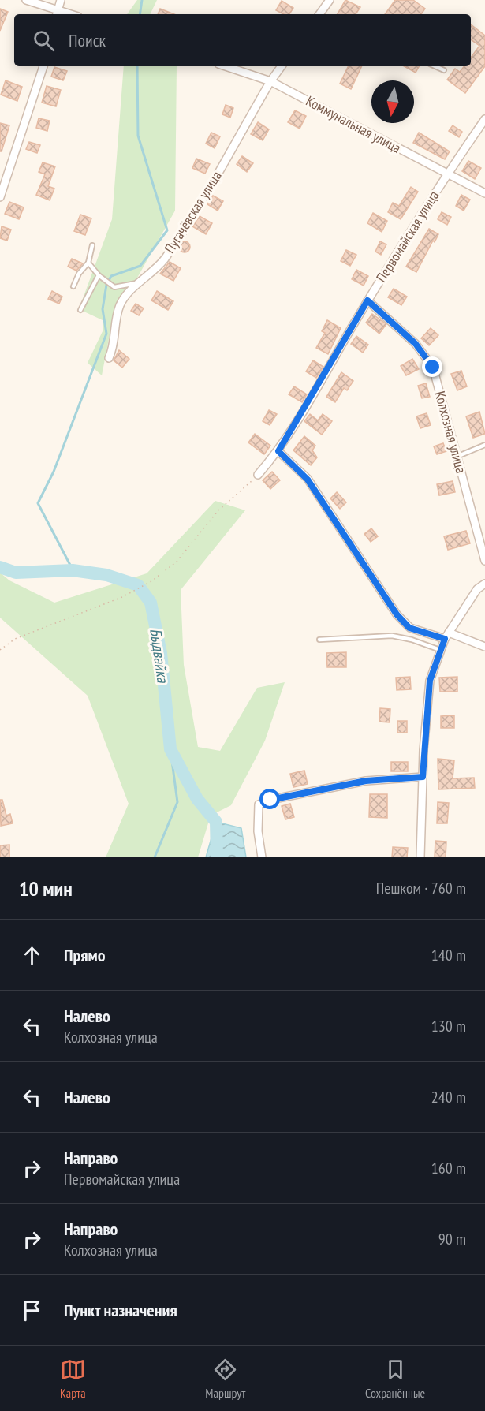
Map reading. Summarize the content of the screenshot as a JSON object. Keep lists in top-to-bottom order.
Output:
{
  "streets": {
    "street": [
      "Коммунальная улица",
      "Пугачёвская улица",
      "Первомайская улица",
      "Колхозная улица"
    ]
  },
  "crossings": [
    ["Коммунальная улица", "Пугачёвская улица"],
    ["Коммунальная улица", "Первомайская улица"],
    ["Первомайская улица", "Колхозная улица"]
  ],
  "water": ["Быдвайка"],
  "north": "bottom",
  "page": {
    "search": "Поиск",
    "heading": ["10 мин", "Пешком · 760 m"],
    "list": [
      ["Прямо", "140 m"],
      ["Налево", "Колхозная улица", "130 m"],
      ["Налево", "240 m"],
      ["Направо", "Первомайская улица", "160 m"],
      ["Направо", "Колхозная улица", "90 m"],
      "Пункт назначения"
    ],
    "nav": ["Карта", "Маршрут", "Сохранённые"]
  }
}
